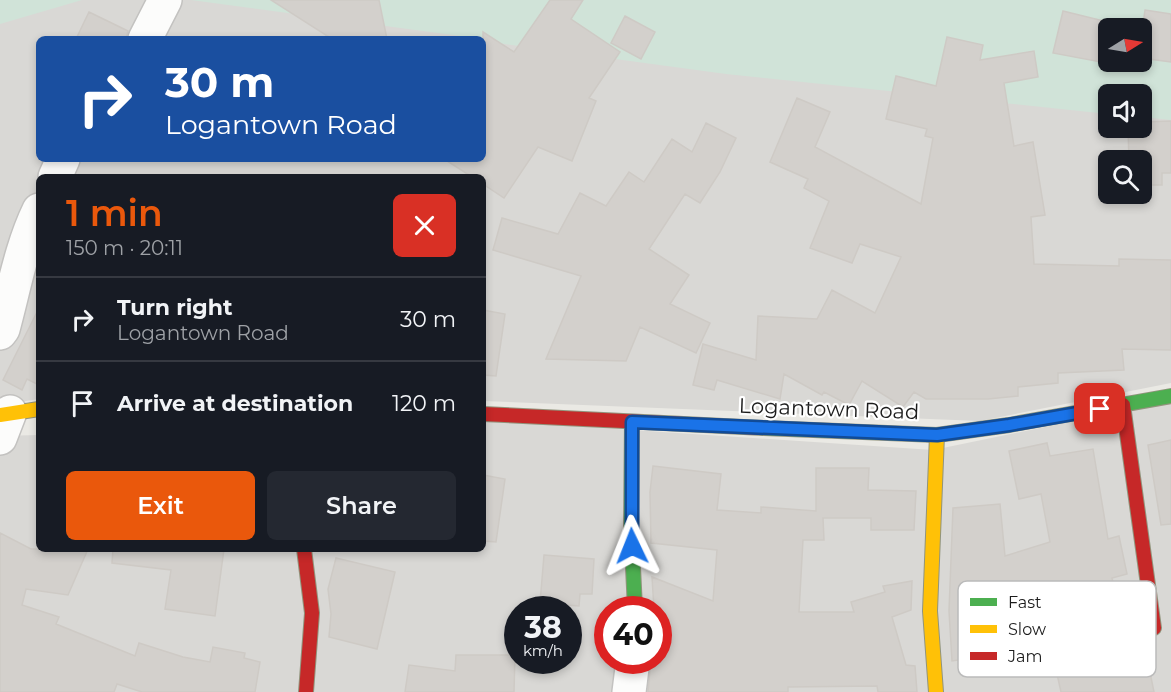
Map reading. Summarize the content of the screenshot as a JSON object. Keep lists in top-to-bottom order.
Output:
{
  "streets": {
    "street": ["Logantown Road"]
  },
  "legend": ["Fast", "Slow", "Jam"],
  "north": "right",
  "page": {
    "turn": ["30 m", "Logantown Road"],
    "heading": ["1 min", "150 m · 20:11"],
    "list": [
      {
        "name": "Turn right",
        "note": "Logantown Road",
        "value": "30 m"
      },
      {
        "name": "Arrive at destination",
        "value": "120 m"
      }
    ],
    "buttons": ["Exit", "Share"],
    "speed": "38 km/h",
    "limit": "40"
  }
}
